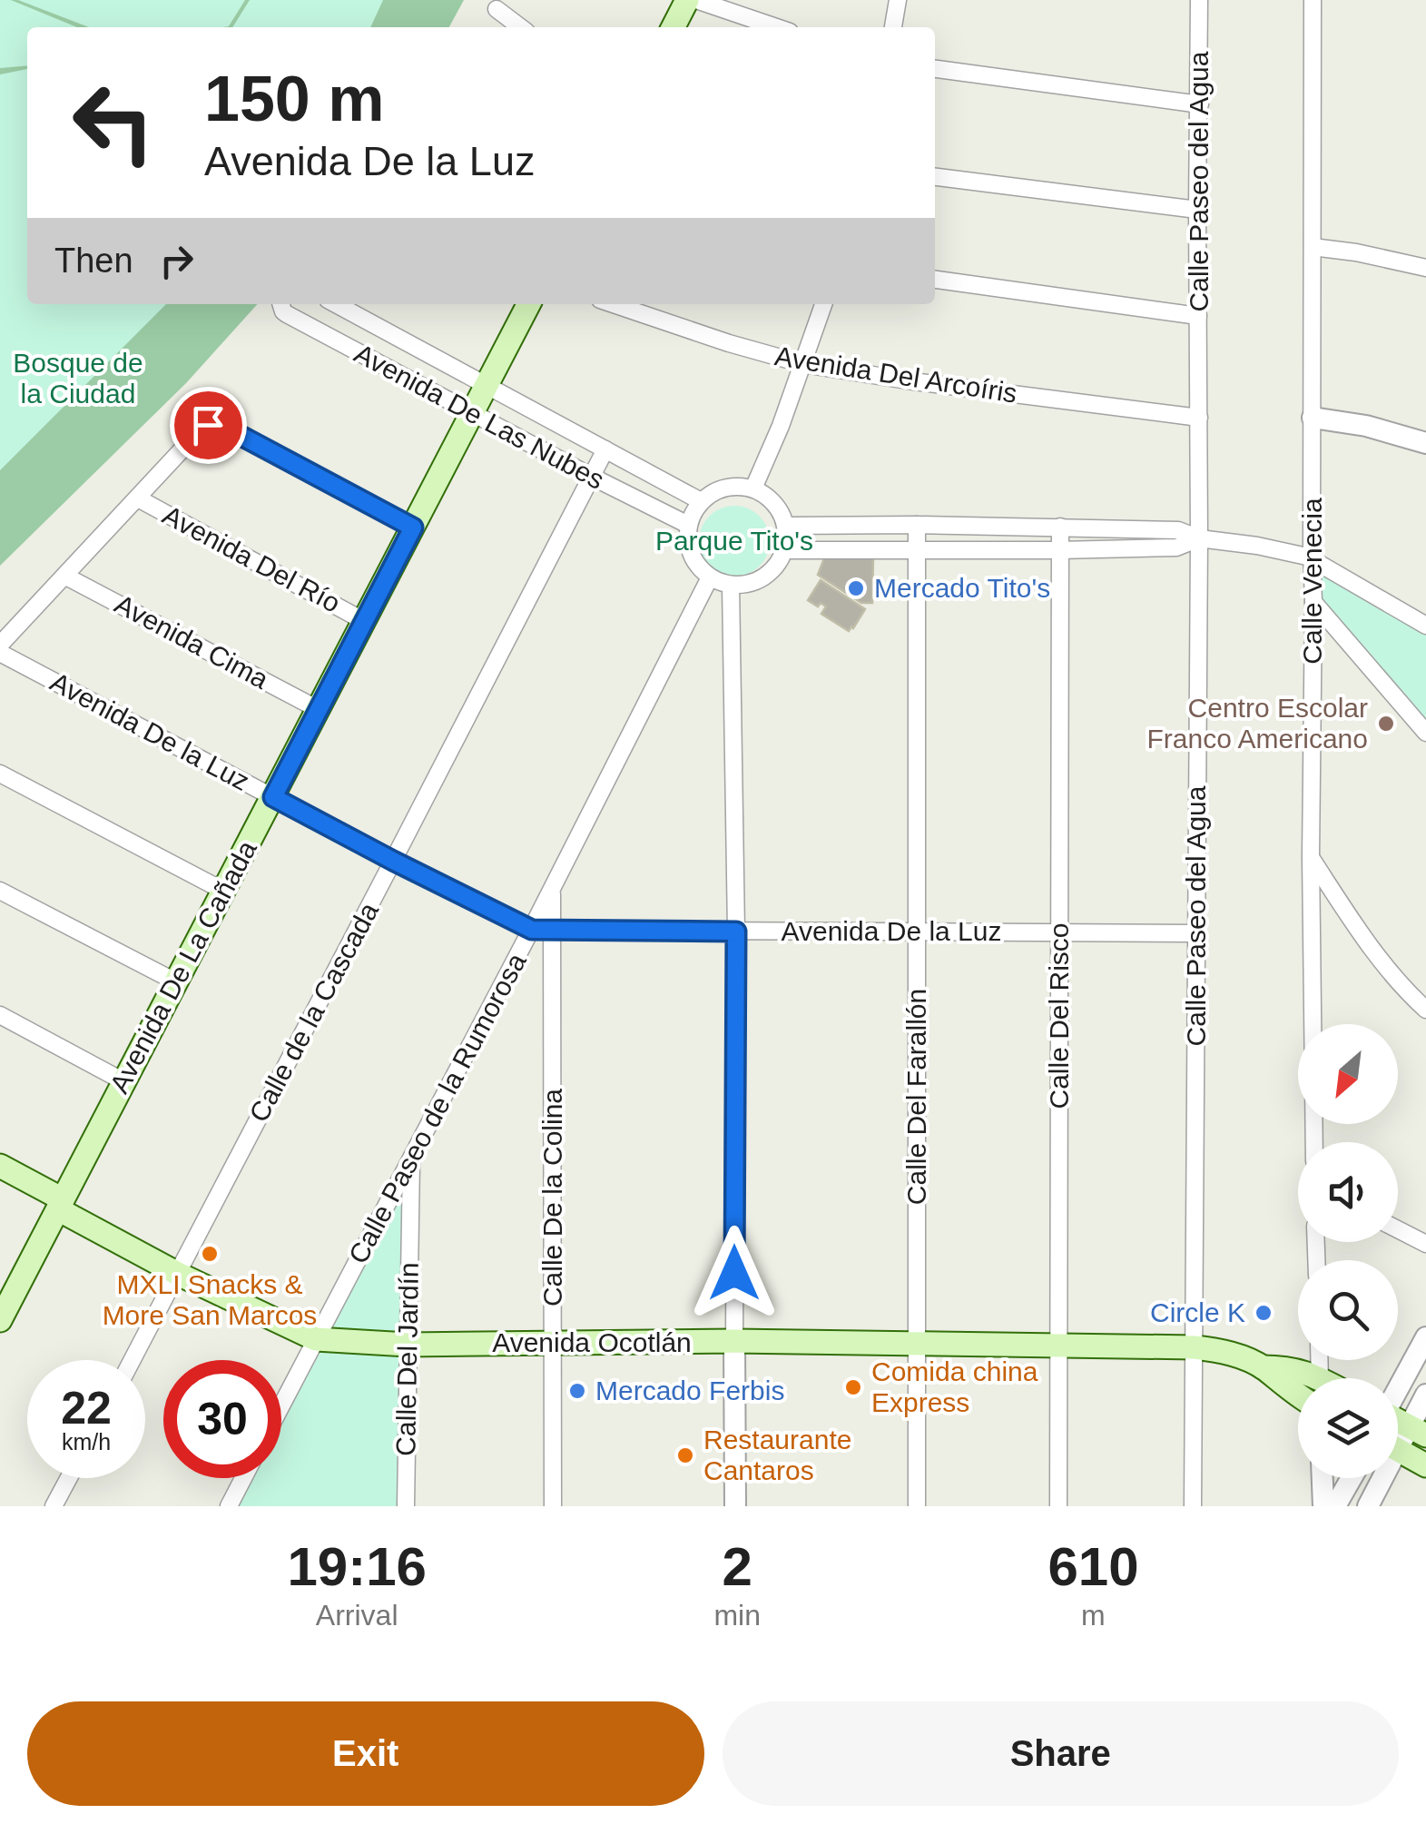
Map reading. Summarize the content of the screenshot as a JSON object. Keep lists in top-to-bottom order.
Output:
{
  "streets": {
    "main road": ["Avenida De La Cañada", "Avenida Ocotlán"],
    "street": [
      "Calle Paseo del Agua",
      "Avenida Del Arcoíris",
      "Avenida De Las Nubes",
      "Avenida Del Río",
      "Calle Venecia",
      "Avenida Cima",
      "Avenida De la Luz",
      "Calle de la Cascada",
      "Calle Del Risco",
      "Calle Del Farallón",
      "Calle Paseo de la Rumorosa",
      "Calle De la Colina",
      "Calle Del Jardín"
    ]
  },
  "crossings": [
    ["Calle Paseo del Agua", "Avenida Del Arcoíris"],
    ["Calle Paseo del Agua", "Avenida De la Luz"],
    ["Calle Paseo del Agua", "Avenida Ocotlán"],
    ["Avenida De Las Nubes", "Avenida De La Cañada"],
    ["Avenida De Las Nubes", "Calle de la Cascada"],
    ["Avenida De Las Nubes", "Calle Paseo de la Rumorosa"],
    ["Avenida Del Río", "Avenida De La Cañada"],
    ["Avenida Cima", "Avenida De La Cañada"],
    ["Avenida De la Luz", "Avenida De La Cañada"],
    ["Avenida De la Luz", "Calle de la Cascada"],
    ["Avenida De la Luz", "Calle Del Risco"],
    ["Avenida De la Luz", "Calle Del Farallón"],
    ["Avenida De la Luz", "Calle Paseo de la Rumorosa"],
    ["Avenida De la Luz", "Calle De la Colina"],
    ["Avenida De La Cañada", "Avenida Ocotlán"],
    ["Calle de la Cascada", "Avenida Ocotlán"],
    ["Calle Del Risco", "Avenida Ocotlán"],
    ["Calle Del Farallón", "Avenida Ocotlán"],
    ["Calle Paseo de la Rumorosa", "Calle De la Colina"],
    ["Calle Paseo de la Rumorosa", "Avenida Ocotlán"],
    ["Calle Paseo de la Rumorosa", "Calle Del Jardín"],
    ["Calle De la Colina", "Avenida Ocotlán"],
    ["Avenida Ocotlán", "Calle Del Jardín"]
  ],
  "parks": ["Bosque de la Ciudad", "Parque Tito's"],
  "places": [
    "Mercado Tito's",
    "Centro Escolar Franco Americano",
    "MXLI Snacks & More San Marcos",
    "Circle K",
    "Comida china Express",
    "Mercado Ferbis",
    "Restaurante Cantaros"
  ],
  "north": "bottom left",
  "page": {
    "turn": ["150 m", "Avenida De la Luz"],
    "then": "Then",
    "speed": "22 km/h",
    "limit": "30",
    "eta": [
      "19:16",
      "Arrival",
      "2",
      "min",
      "610",
      "m"
    ],
    "buttons": ["Exit", "Share"]
  }
}
